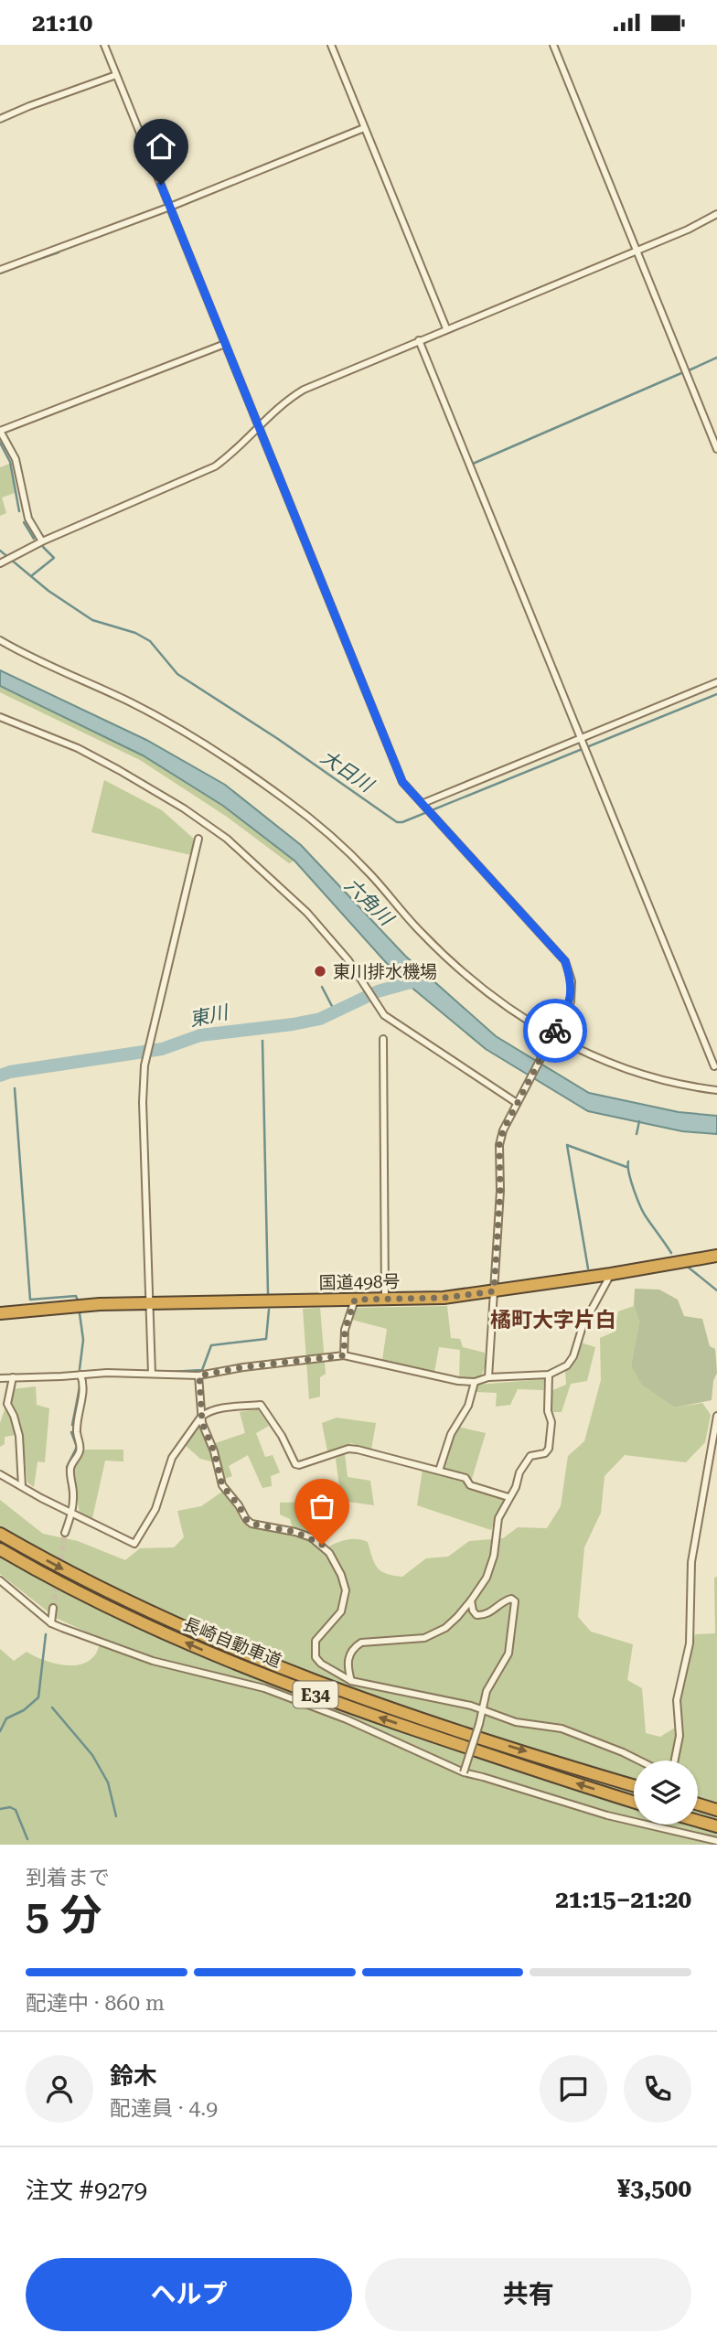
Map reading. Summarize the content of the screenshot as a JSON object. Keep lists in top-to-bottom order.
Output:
{
  "streets": {
    "highway": ["国道498号", "長崎自動車道", "E34"]
  },
  "districts": ["橘町大字片白"],
  "water": ["大日川", "六角川", "東川"],
  "places": ["東川排水機場"],
  "page": {
    "status": "21:10",
    "heading": ["5 分", "到着まで", "21:15–21:20"],
    "panel": [
      "鈴木",
      "配達員 · 4.9",
      "注文 #9279",
      "¥3,500"
    ],
    "bar": "配達中 · 860 m",
    "buttons": ["ヘルプ", "共有"]
  }
}
